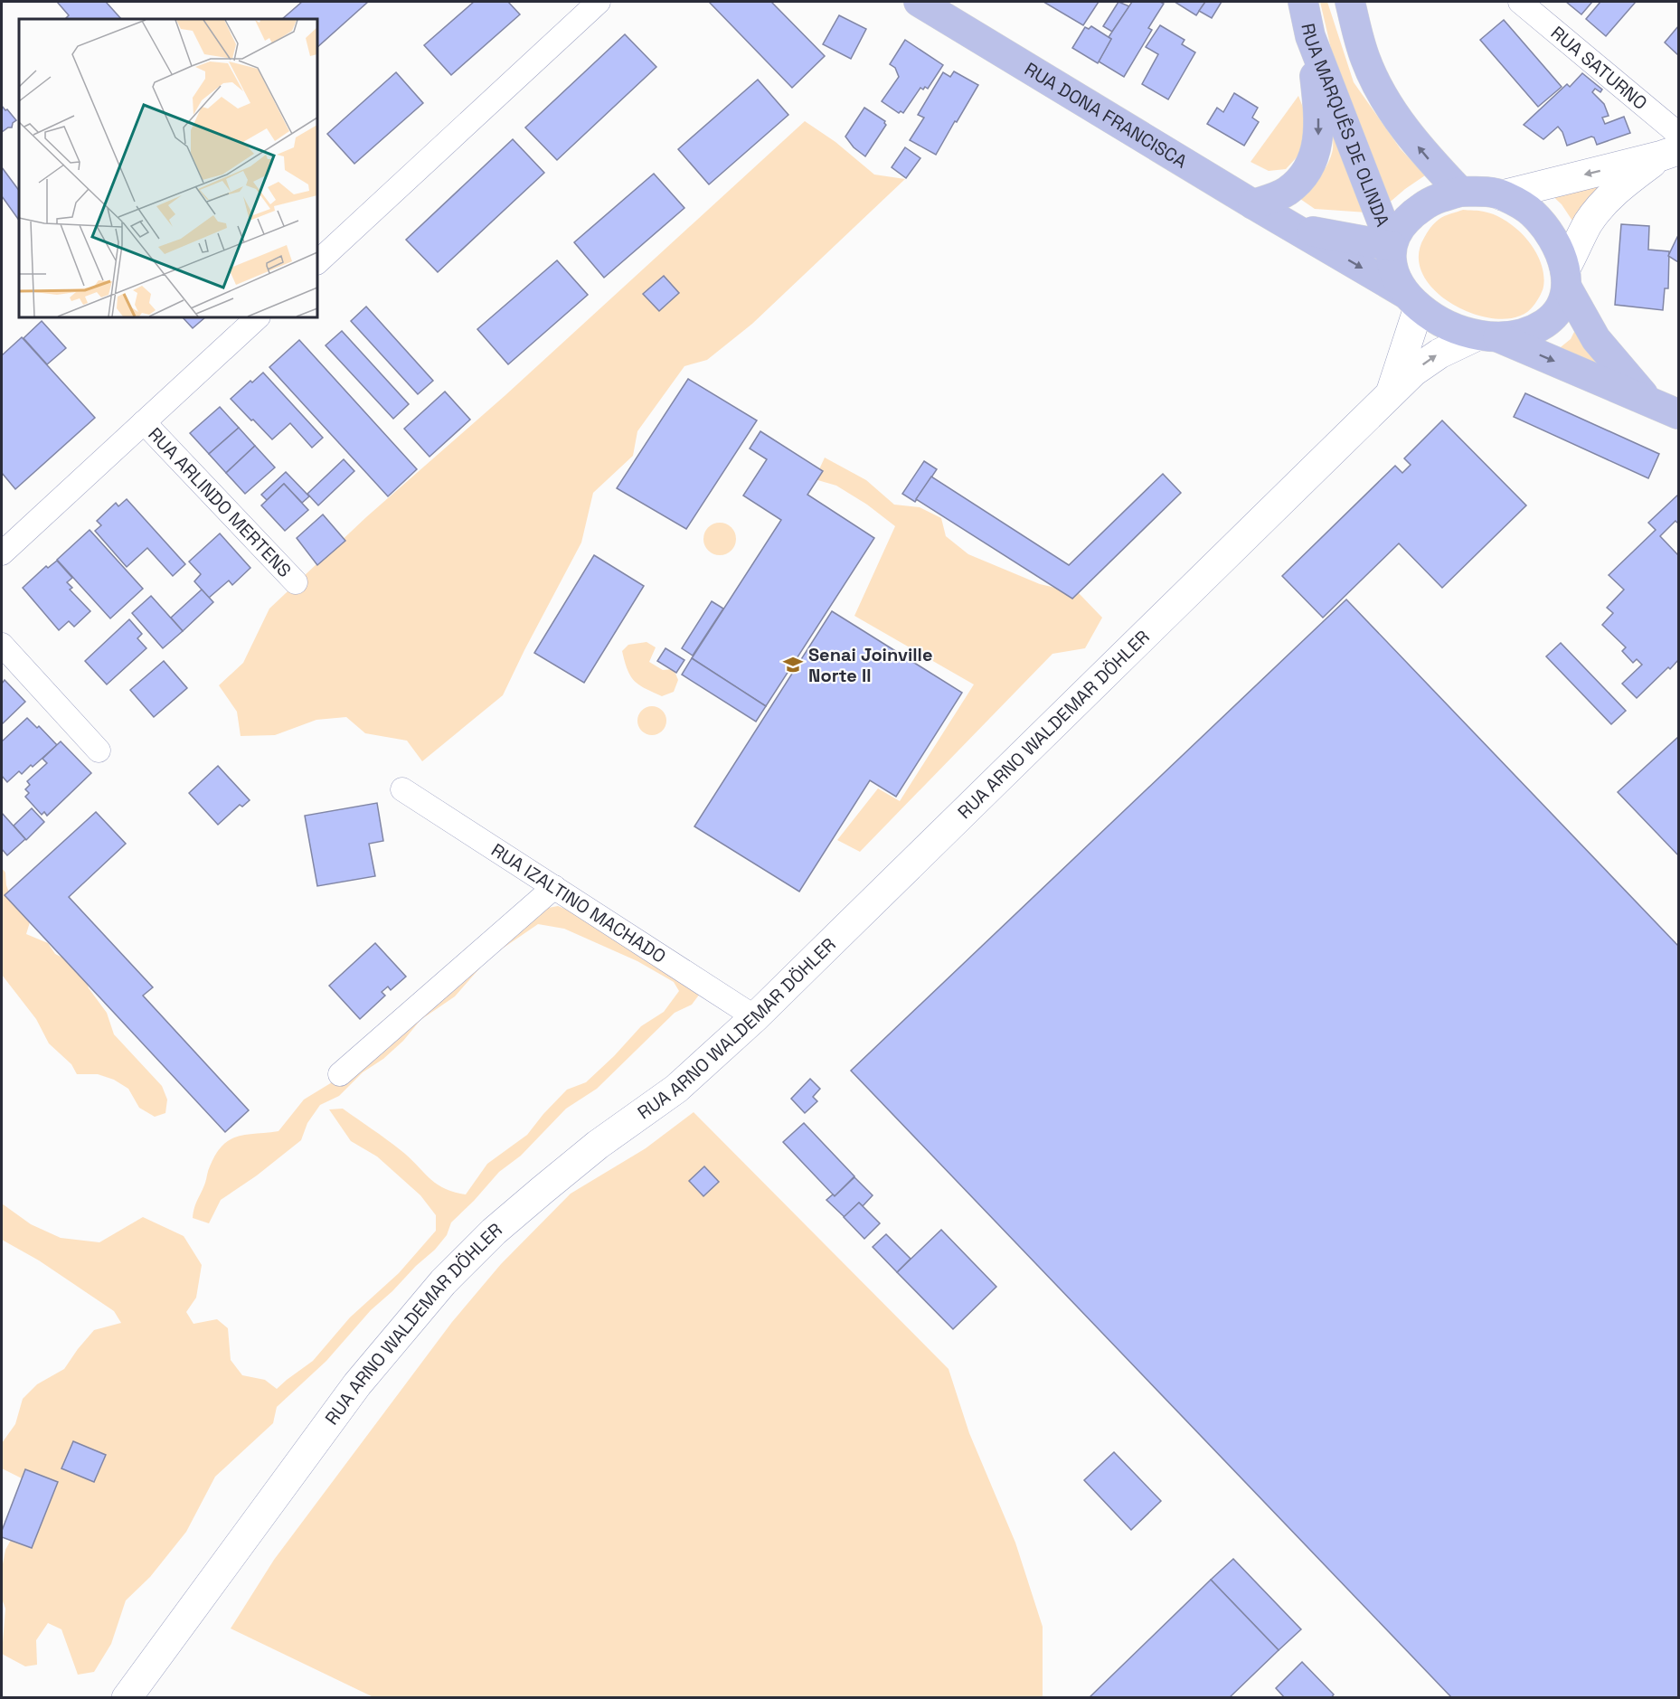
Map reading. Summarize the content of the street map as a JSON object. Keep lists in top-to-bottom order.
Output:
{
  "streets": {
    "main road": ["RUA DONA FRANCISCA", "RUA MARQUÊS DE OLINDA", "RUA ARNO WALDEMAR DÖHLER"],
    "street": ["RUA SATURNO", "RUA ARLINDO MERTENS", "RUA IZALTINO MACHADO"]
  },
  "crossings": [
    ["RUA DONA FRANCISCA", "RUA MARQUÊS DE OLINDA"],
    ["RUA DONA FRANCISCA", "RUA ARNO WALDEMAR DÖHLER"],
    ["RUA MARQUÊS DE OLINDA", "RUA ARNO WALDEMAR DÖHLER"],
    ["RUA ARNO WALDEMAR DÖHLER", "RUA IZALTINO MACHADO"]
  ],
  "places": {
    "school or university": ["Senai Joinville Norte II"]
  }
}
